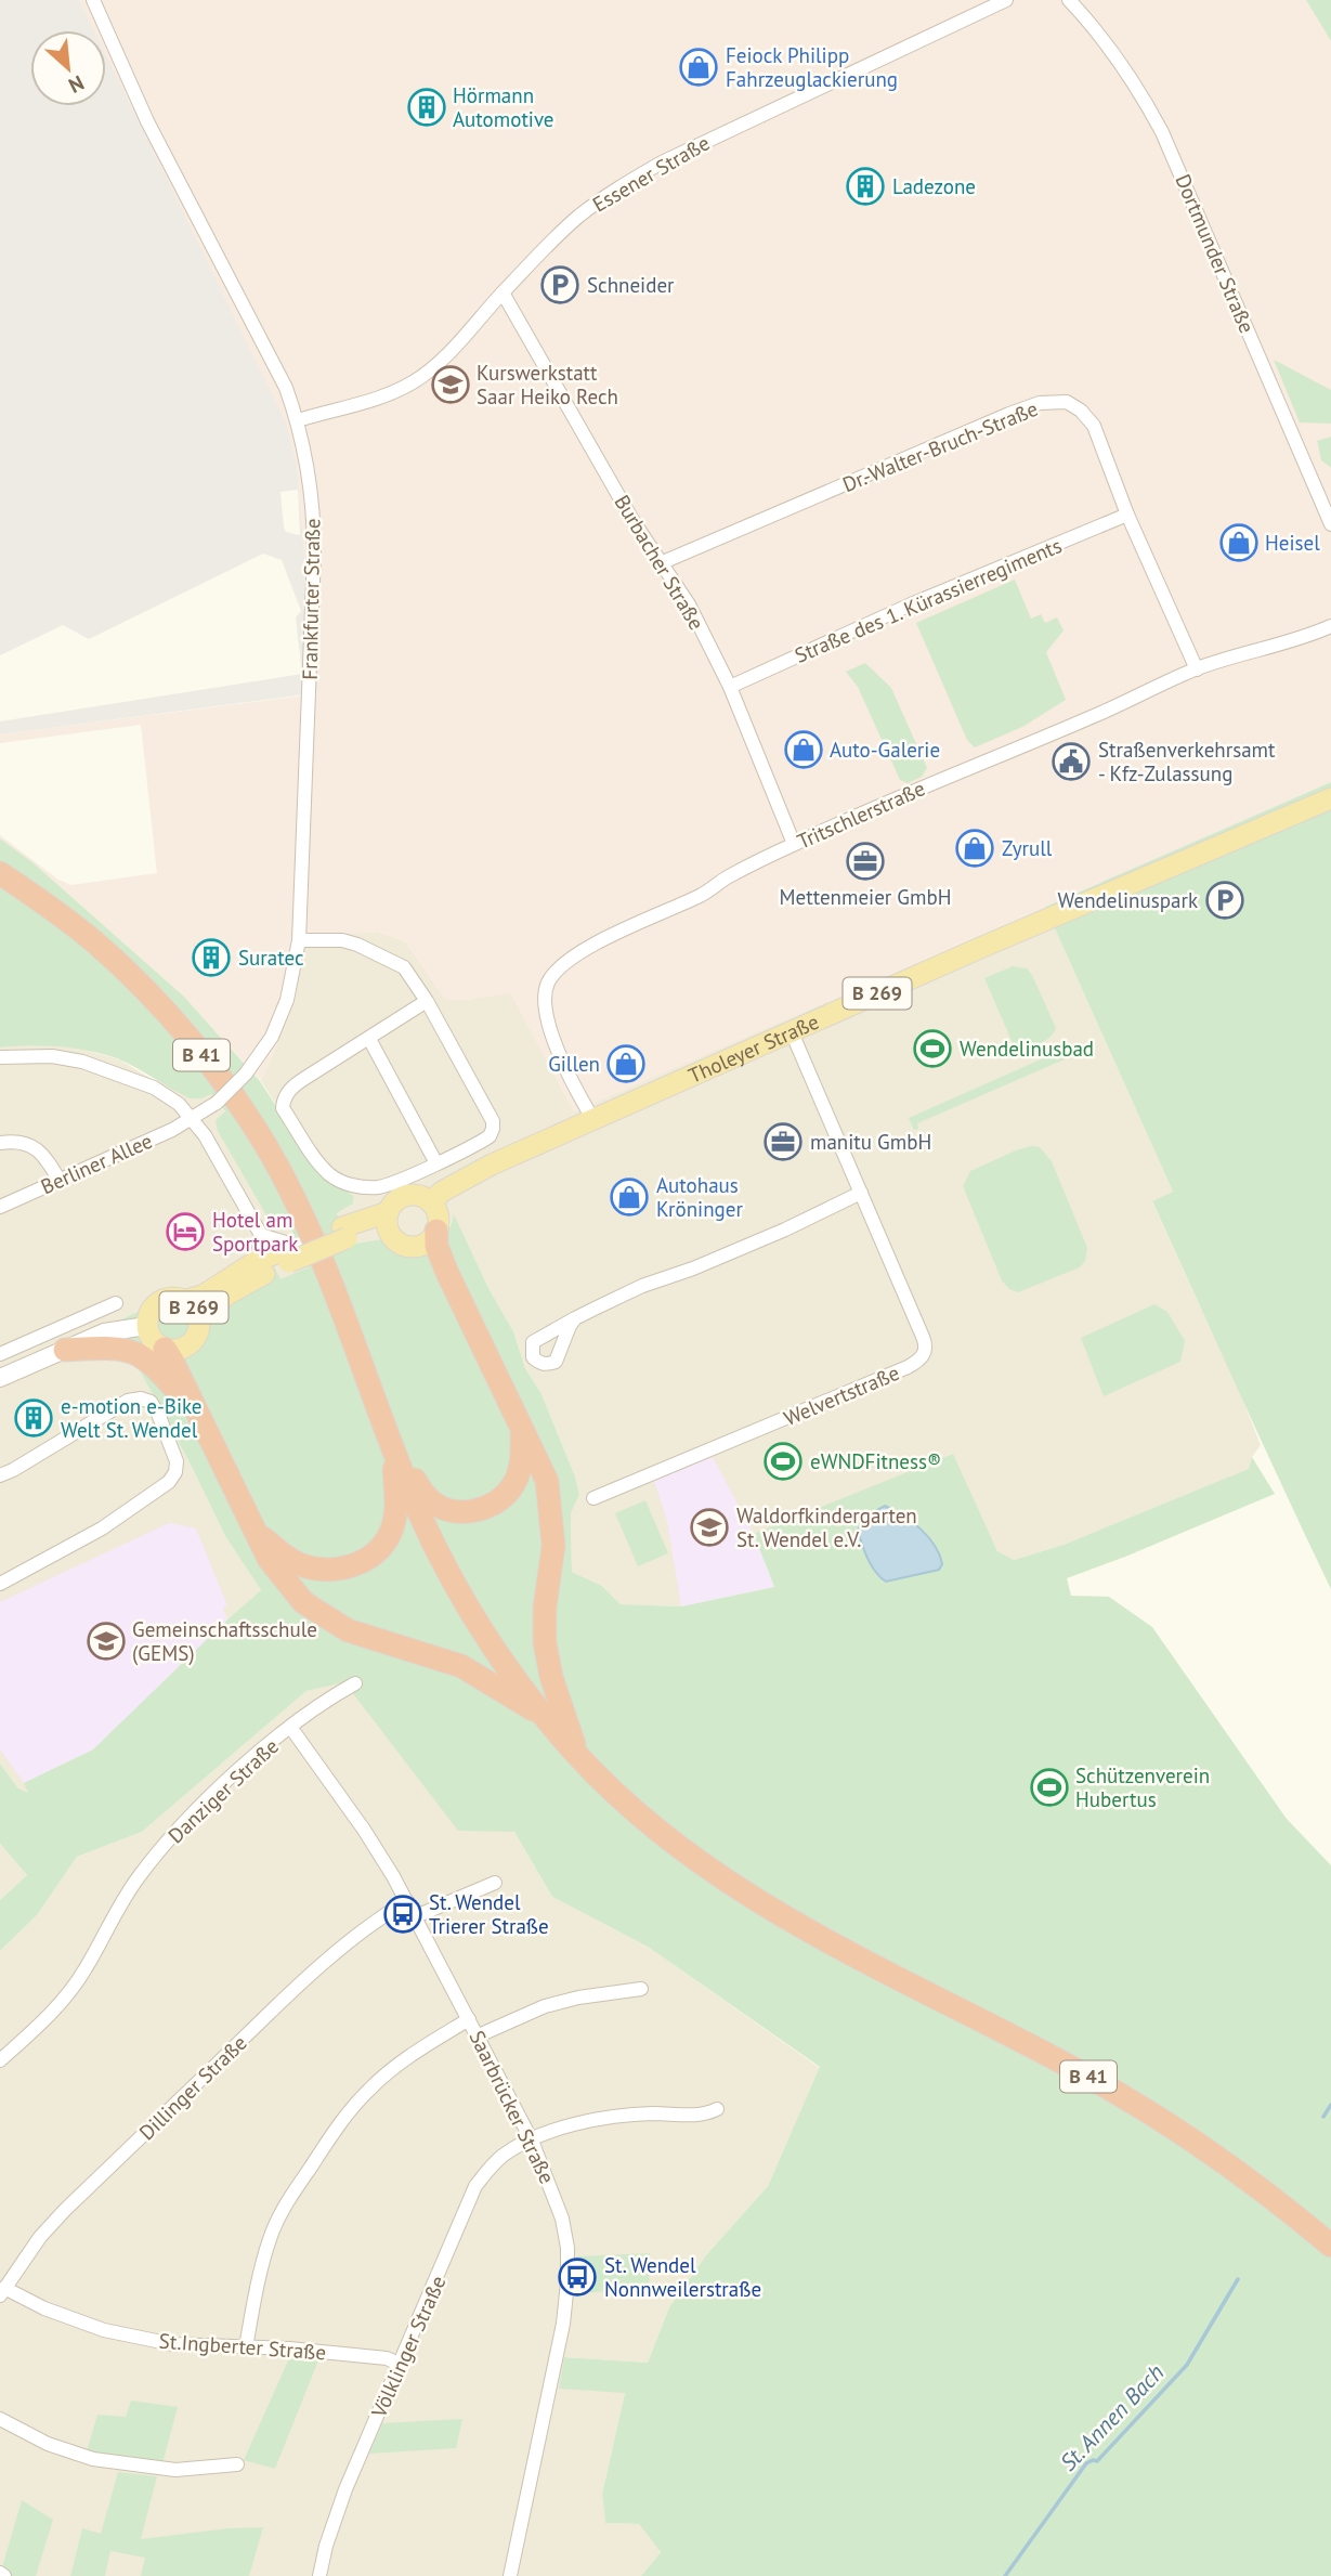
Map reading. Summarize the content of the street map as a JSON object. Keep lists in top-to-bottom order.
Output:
{
  "streets": {
    "highway": ["B 41"],
    "main road": ["B 269", "Tholeyer Straße"],
    "street": [
      "Essener Straße",
      "Dortmunder Straße",
      "Dr.-Walter-Bruch-Straße",
      "Burbacher Straße",
      "Frankfurter Straße",
      "Straße des 1. Kürassierregiments",
      "Tritschlerstraße",
      "Berliner Allee",
      "Welvertstraße",
      "Danziger Straße",
      "Dillinger Straße",
      "Saarbrücker Straße",
      "St.Ingberter Straße",
      "Völklinger Straße"
    ]
  },
  "crossings": [
    ["Essener Straße", "Burbacher Straße"],
    ["Essener Straße", "Frankfurter Straße"],
    ["Dr.-Walter-Bruch-Straße", "Burbacher Straße"],
    ["Dr.-Walter-Bruch-Straße", "Straße des 1. Kürassierregiments"],
    ["Dr.-Walter-Bruch-Straße", "Tritschlerstraße"],
    ["Burbacher Straße", "Straße des 1. Kürassierregiments"],
    ["Burbacher Straße", "Tritschlerstraße"],
    ["Frankfurter Straße", "Berliner Allee"],
    ["Tritschlerstraße", "Tholeyer Straße"],
    ["B 269", "Tholeyer Straße"],
    ["Tholeyer Straße", "Welvertstraße"],
    ["Danziger Straße", "Saarbrücker Straße"],
    ["Dillinger Straße", "Saarbrücker Straße"],
    ["Dillinger Straße", "St.Ingberter Straße"],
    ["Saarbrücker Straße", "Völklinger Straße"],
    ["St.Ingberter Straße", "Völklinger Straße"]
  ],
  "water": ["St. Annen Bach"],
  "places": {
    "shop": [
      "Feiock Philipp Fahrzeuglackierung",
      "Heisel",
      "Auto-Galerie",
      "Zyrull",
      "Gillen",
      "Autohaus Kröninger"
    ],
    "building": [
      "Hörmann Automotive",
      "Ladezone",
      "Suratec",
      "e-motion e-Bike Welt St. Wendel"
    ],
    "parking": ["Schneider", "Wendelinuspark"],
    "school or university": ["Kurswerkstatt Saar Heiko Rech", "Waldorfkindergarten St. Wendel e.V.", "Gemeinschaftsschule (GEMS)"],
    "public building": ["Straßenverkehrsamt - Kfz-Zulassung"],
    "office": ["Mettenmeier GmbH", "manitu GmbH"],
    "sports": ["Wendelinusbad", "eWNDFitness®", "Schützenverein Hubertus"],
    "hotel": ["Hotel am Sportpark"],
    "bus stop": ["St. Wendel Trierer Straße", "St. Wendel Nonnweilerstraße"]
  },
  "north": "bottom right"
}
